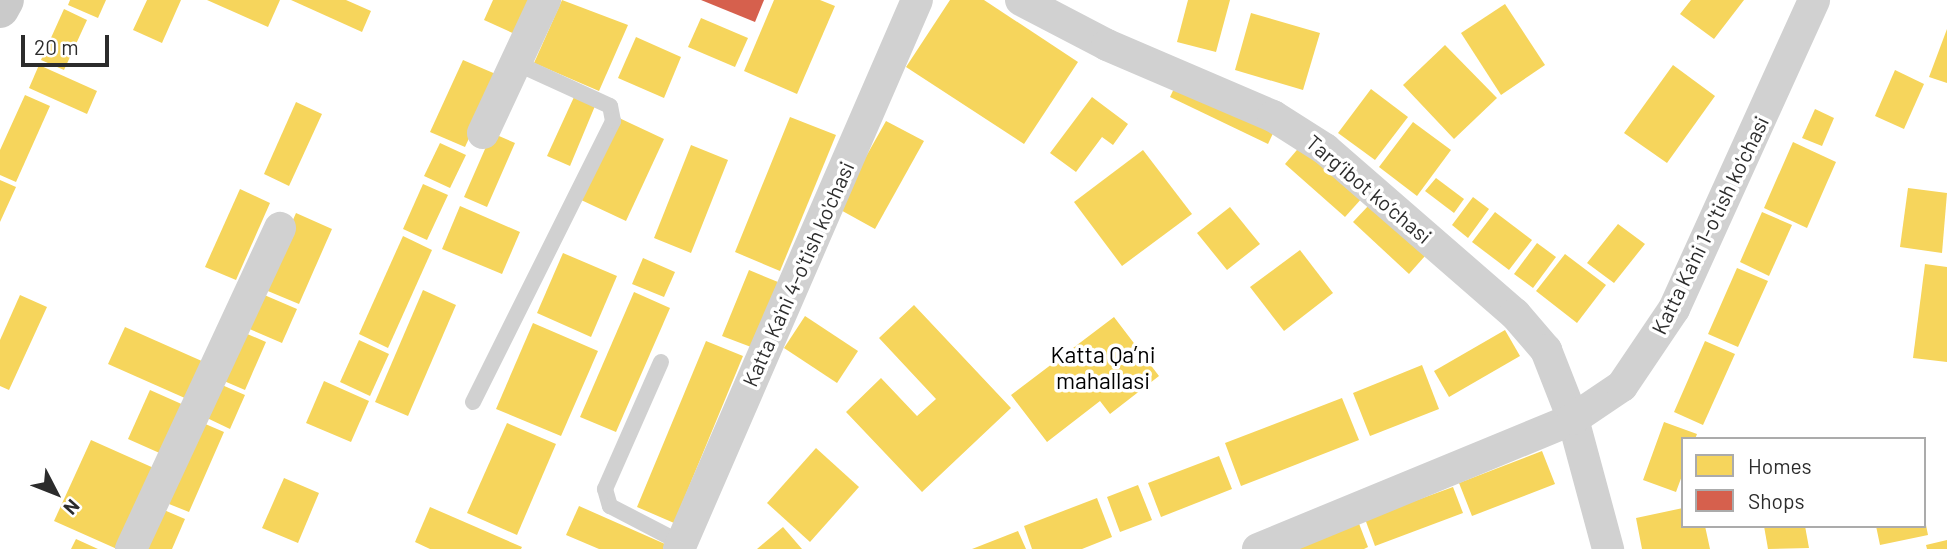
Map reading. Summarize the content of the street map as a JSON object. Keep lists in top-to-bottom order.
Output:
{
  "streets": {
    "street": ["Targ‘ibot ko‘chasi", "Katta Ka'ni 1-o'tish ko'chasi", "Katta Ka'ni 4-o'tish ko'chasi"]
  },
  "crossings": [
    ["Targ‘ibot ko‘chasi", "Katta Ka'ni 1-o'tish ko'chasi"]
  ],
  "districts": ["Katta Qaʼni mahallasi"],
  "legend": ["Homes", "Shops"],
  "scale_bar": "20 m",
  "north": "bottom right"
}
